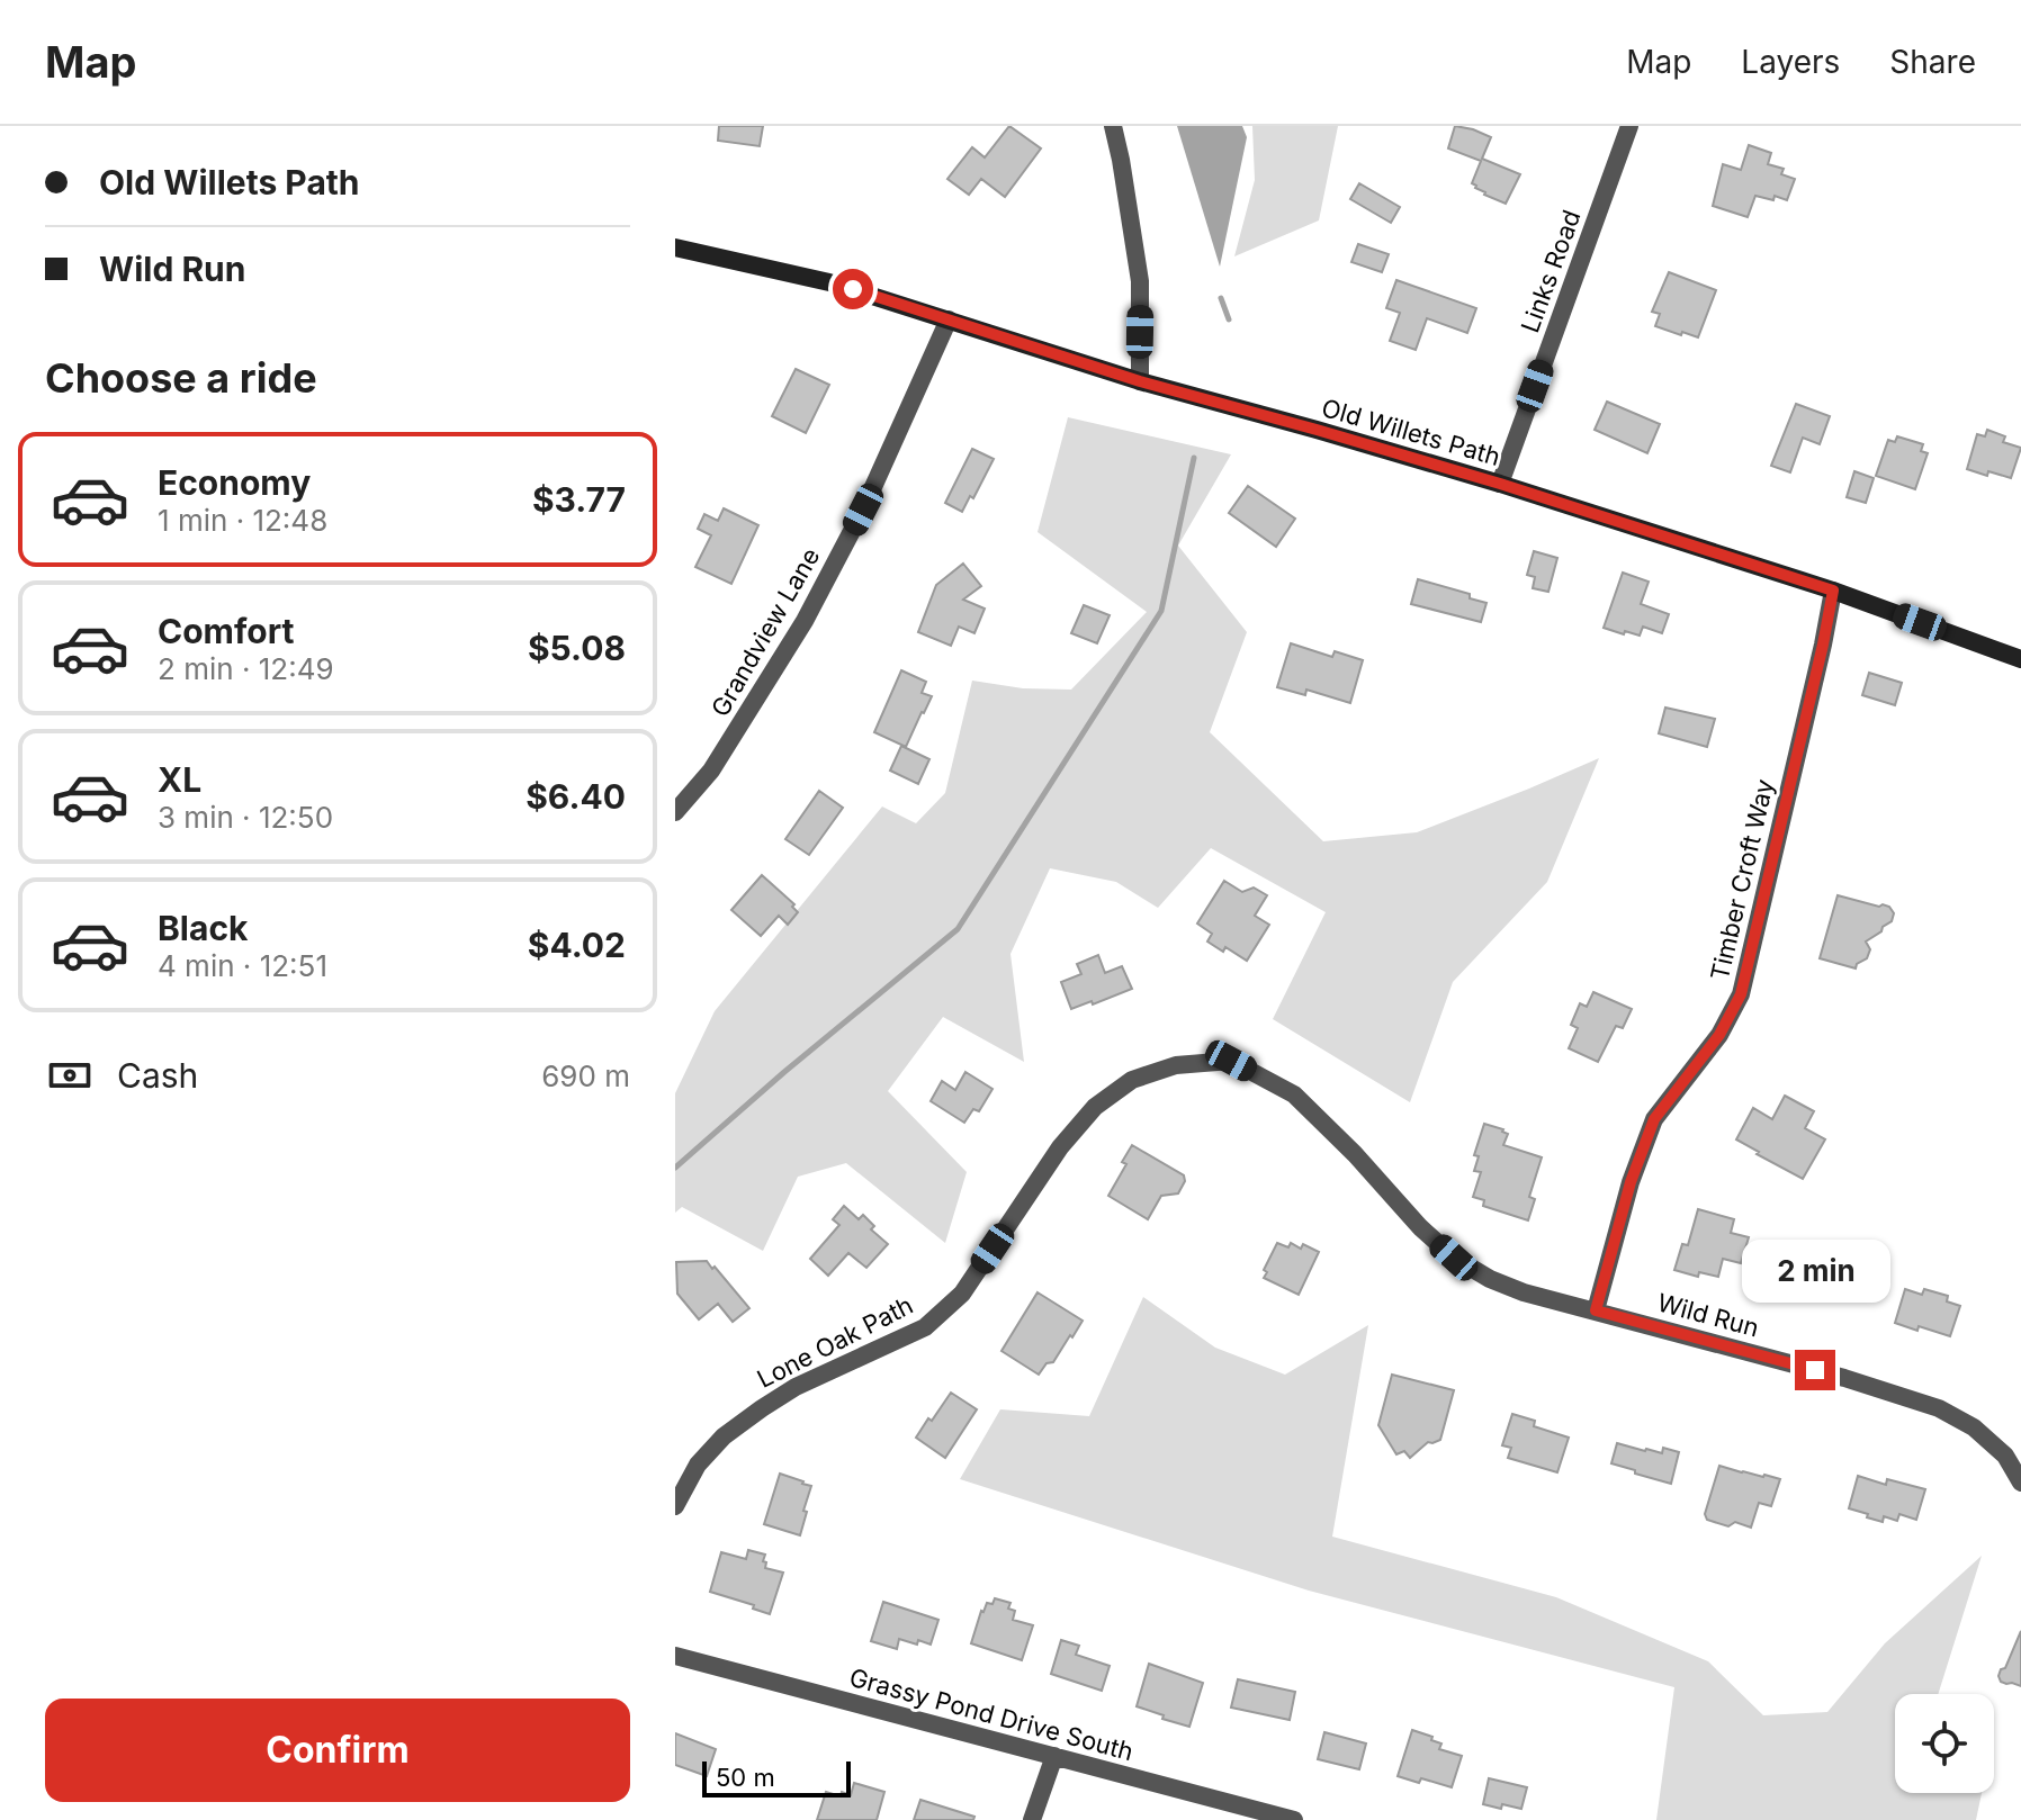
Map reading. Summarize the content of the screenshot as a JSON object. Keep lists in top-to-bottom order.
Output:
{
  "streets": {
    "main road": ["Old Willets Path"],
    "street": [
      "Links Road",
      "Grandview Lane",
      "Timber Croft Way",
      "Wild Run",
      "Lone Oak Path",
      "Grassy Pond Drive South"
    ]
  },
  "crossings": [
    ["Links Road", "Old Willets Path"],
    ["Old Willets Path", "Grandview Lane"],
    ["Old Willets Path", "Timber Croft Way"],
    ["Timber Croft Way", "Wild Run"],
    ["Wild Run", "Lone Oak Path"]
  ],
  "scale_bar": "50 m",
  "page": {
    "header": "Map",
    "nav": ["Map", "Layers", "Share"],
    "banner": ["Old Willets Path", "Wild Run"],
    "heading": "Choose a ride",
    "list": [
      {
        "name": "Economy",
        "note": "1 min · 12:48",
        "value": "$3.77"
      },
      {
        "name": "Comfort",
        "note": "2 min · 12:49",
        "value": "$5.08"
      },
      {
        "name": "XL",
        "note": "3 min · 12:50",
        "value": "$6.40"
      },
      {
        "name": "Black",
        "note": "4 min · 12:51",
        "value": "$4.02"
      }
    ],
    "pay": ["Cash", "690 m"],
    "bubble": "2 min",
    "buttons": "Confirm",
    "scale": "50 m"
  }
}
